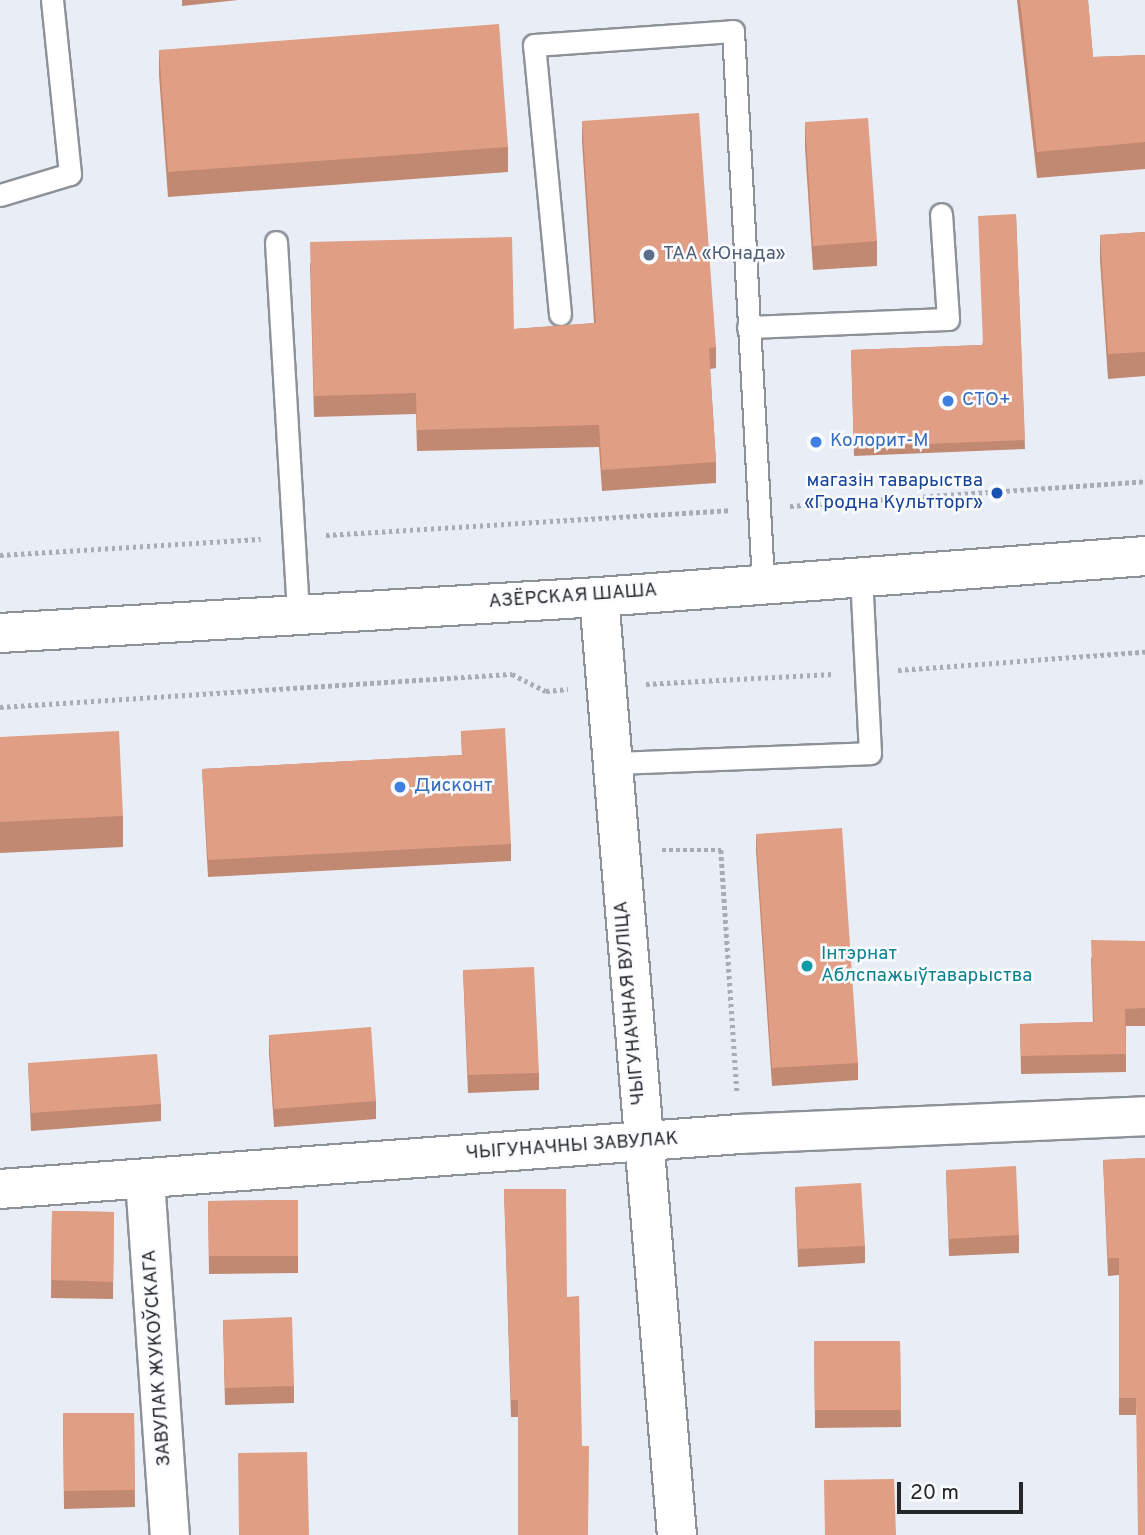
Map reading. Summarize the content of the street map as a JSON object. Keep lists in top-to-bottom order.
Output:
{
  "streets": {
    "street": [
      "АЗЁРСКАЯ ШАША",
      "ЧЫГУНАЧНАЯ ВУЛІЦА",
      "ЧЫГУНАЧНЫ ЗАВУЛАК",
      "ЗАВУЛАК ЖУКОЎСКАГА"
    ]
  },
  "crossings": [
    ["АЗЁРСКАЯ ШАША", "ЧЫГУНАЧНАЯ ВУЛІЦА"],
    ["ЧЫГУНАЧНАЯ ВУЛІЦА", "ЧЫГУНАЧНЫ ЗАВУЛАК"],
    ["ЧЫГУНАЧНЫ ЗАВУЛАК", "ЗАВУЛАК ЖУКОЎСКАГА"]
  ],
  "places": [
    "ТАА «Юнада»",
    "СТО+",
    "Колорит-М",
    "магазін таварыства «Гродна Культторг»",
    "Дисконт",
    "Інтэрнат Аблспажыўтаварыства"
  ],
  "scale_bar": "20 m"
}
